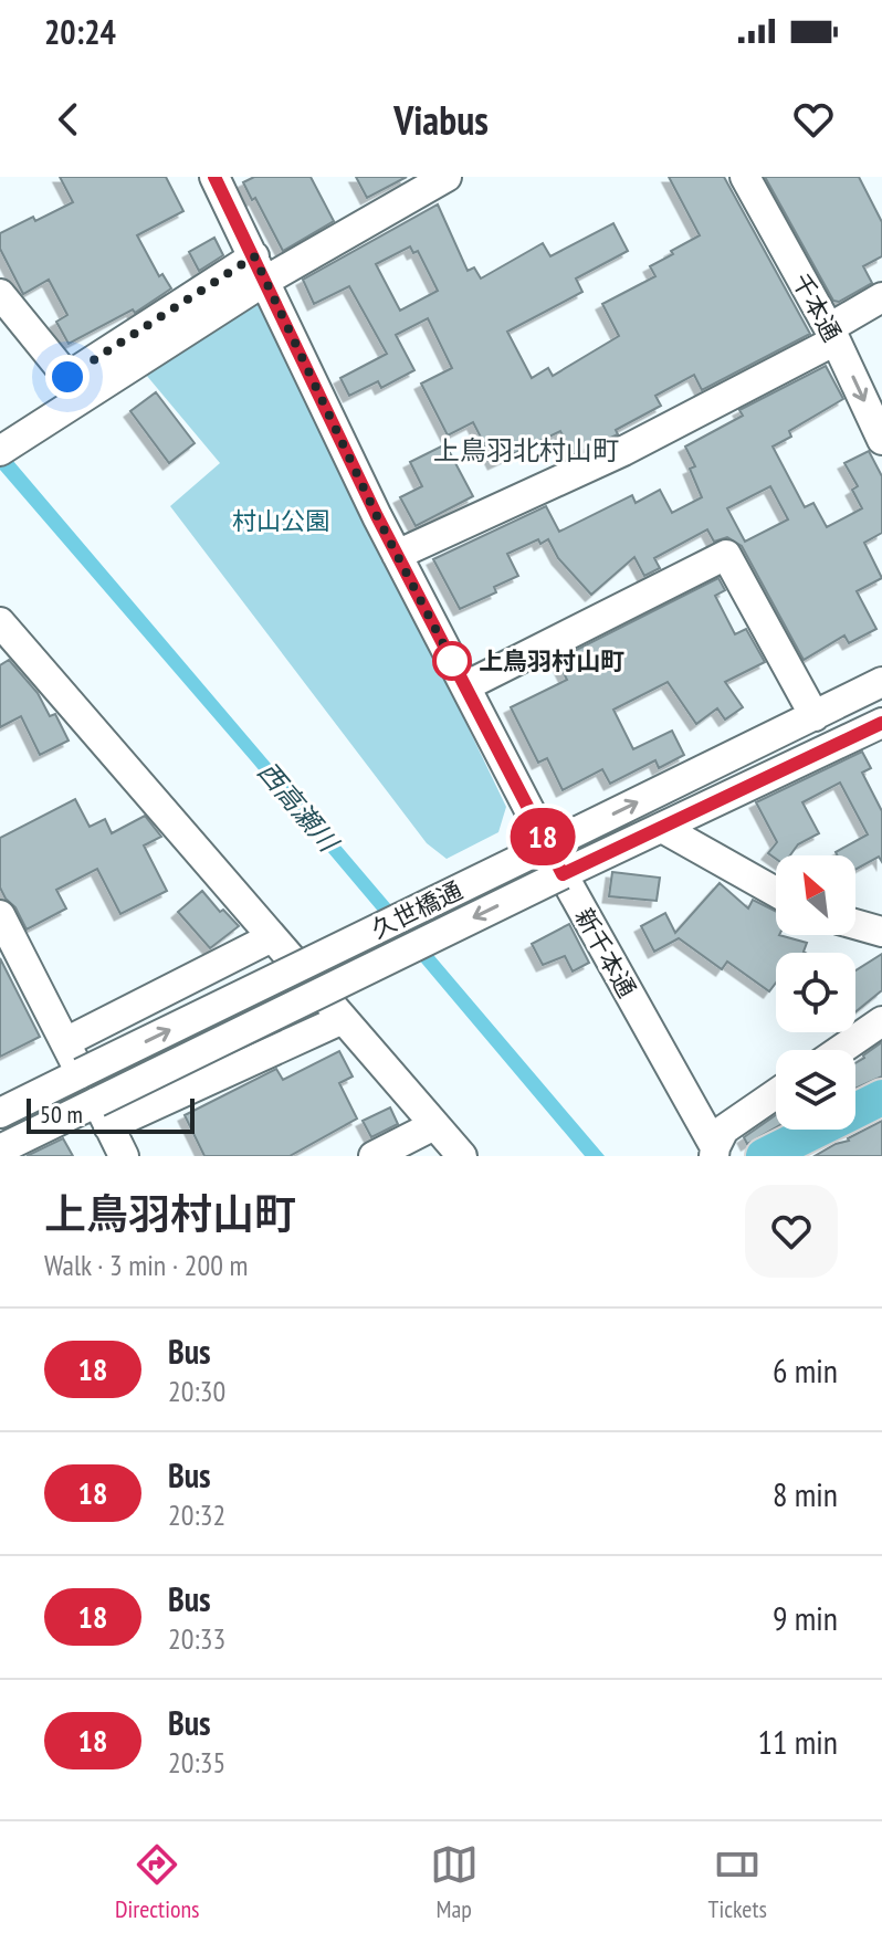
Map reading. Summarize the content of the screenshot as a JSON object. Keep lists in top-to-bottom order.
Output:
{
  "streets": {
    "street": ["千本通", "久世橋通", "新千本通"]
  },
  "crossings": [
    ["久世橋通", "新千本通"]
  ],
  "one_way": ["千本通"],
  "districts": ["上鳥羽北村山町"],
  "water": ["西高瀬川"],
  "parks": ["村山公園"],
  "places": ["上鳥羽村山町"],
  "lines": ["bus line 18"],
  "scale_bar": "50 m",
  "north": "top left",
  "page": {
    "status": "20:24",
    "header": "Viabus",
    "on_map": "18",
    "scale": "50 m",
    "heading": ["上鳥羽村山町", "Walk · 3 min · 200 m"],
    "list": [
      {
        "mark": "18",
        "name": "Bus",
        "note": "20:30",
        "value": "6 min"
      },
      {
        "mark": "18",
        "name": "Bus",
        "note": "20:32",
        "value": "8 min"
      },
      {
        "mark": "18",
        "name": "Bus",
        "note": "20:33",
        "value": "9 min"
      },
      {
        "mark": "18",
        "name": "Bus",
        "note": "20:35",
        "value": "11 min"
      }
    ],
    "tabs": ["Directions", "Map", "Tickets"]
  }
}
